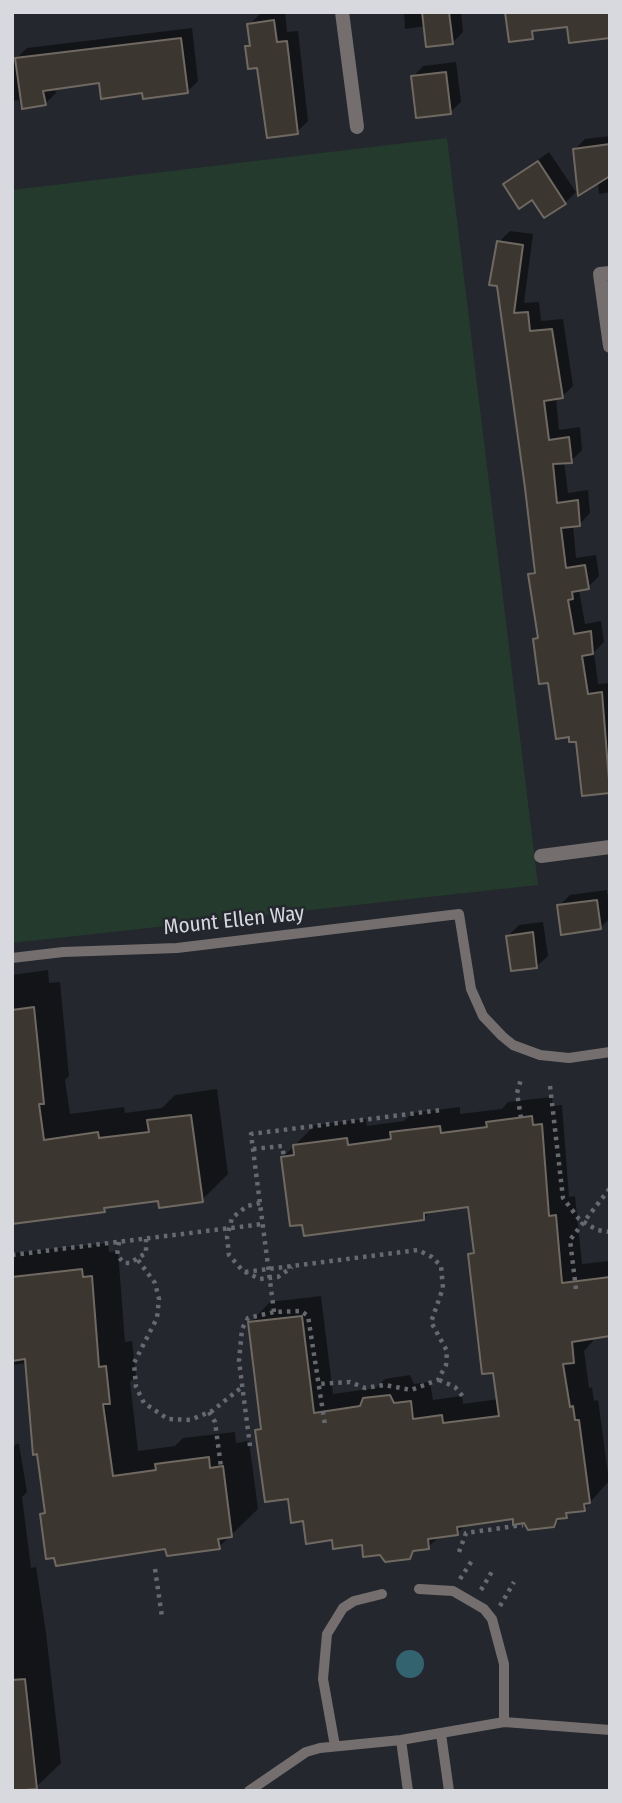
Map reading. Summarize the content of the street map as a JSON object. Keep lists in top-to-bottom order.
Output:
{
  "streets": {
    "lane": ["Mount Ellen Way"]
  }
}
